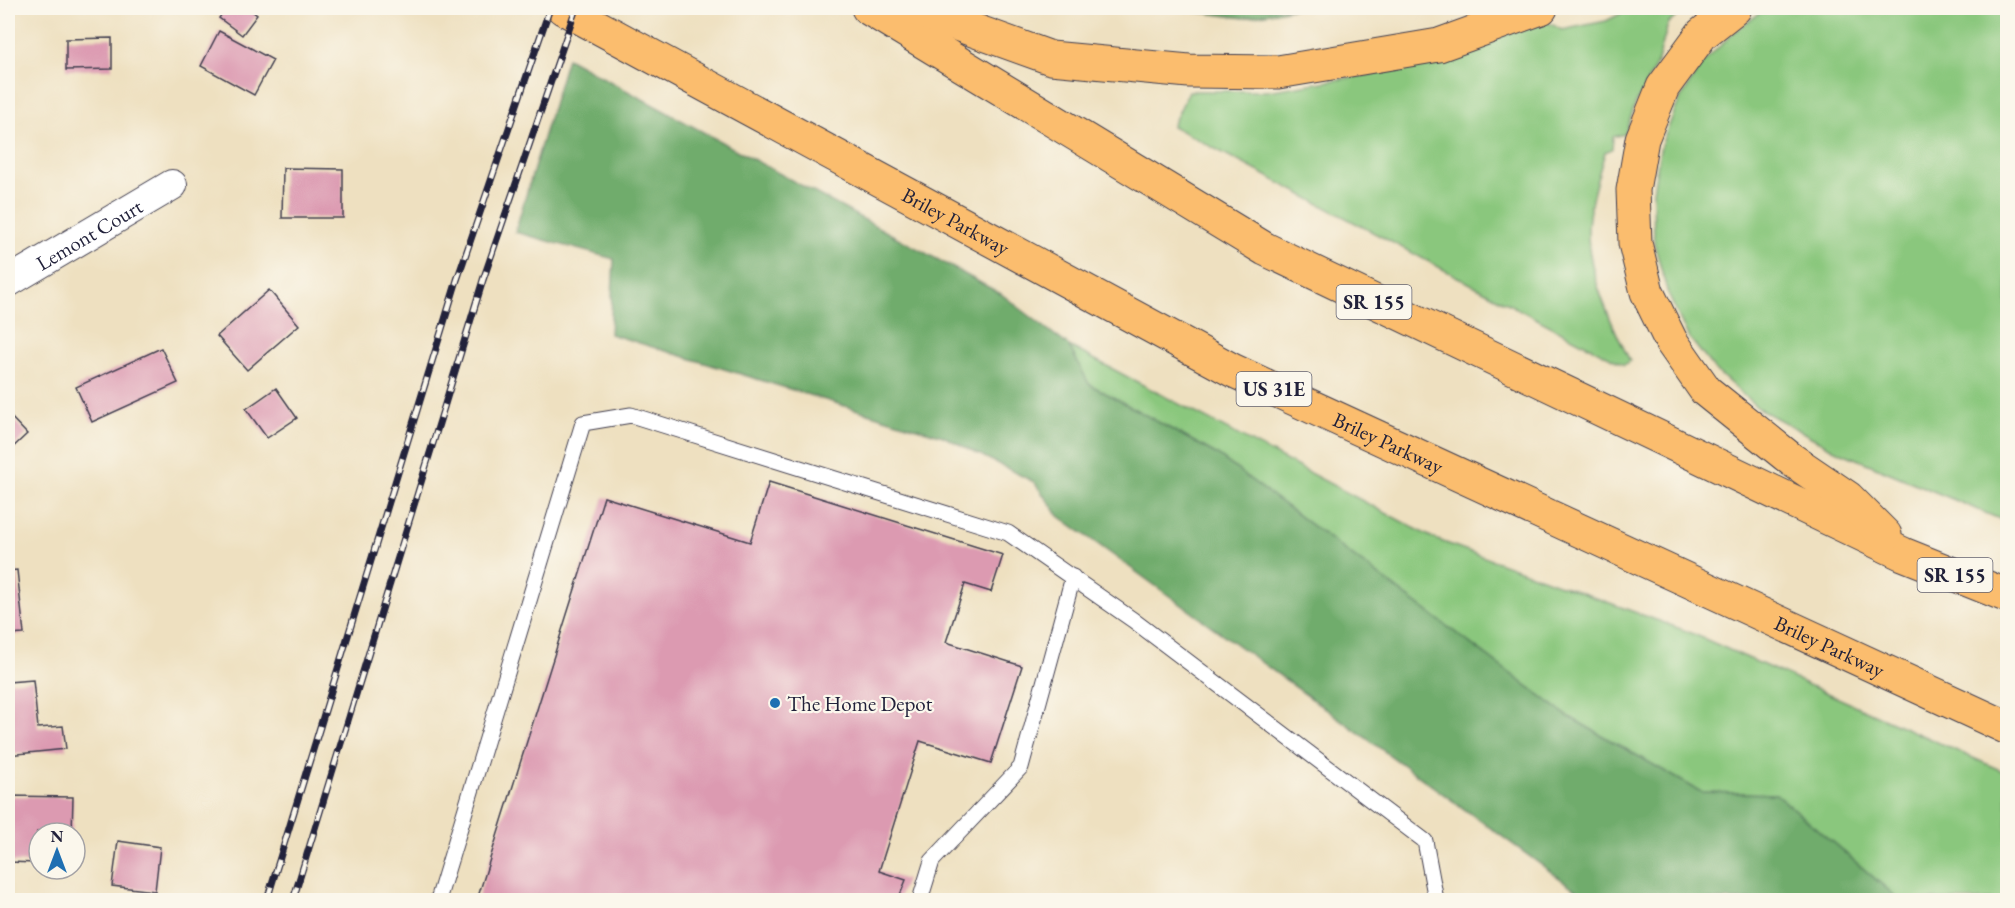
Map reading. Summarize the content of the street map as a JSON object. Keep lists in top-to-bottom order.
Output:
{
  "streets": {
    "highway": ["Briley Parkway", "SR 155", "US 31E"],
    "street": ["Lemont Court"]
  },
  "places": ["The Home Depot"],
  "north": "top"
}
